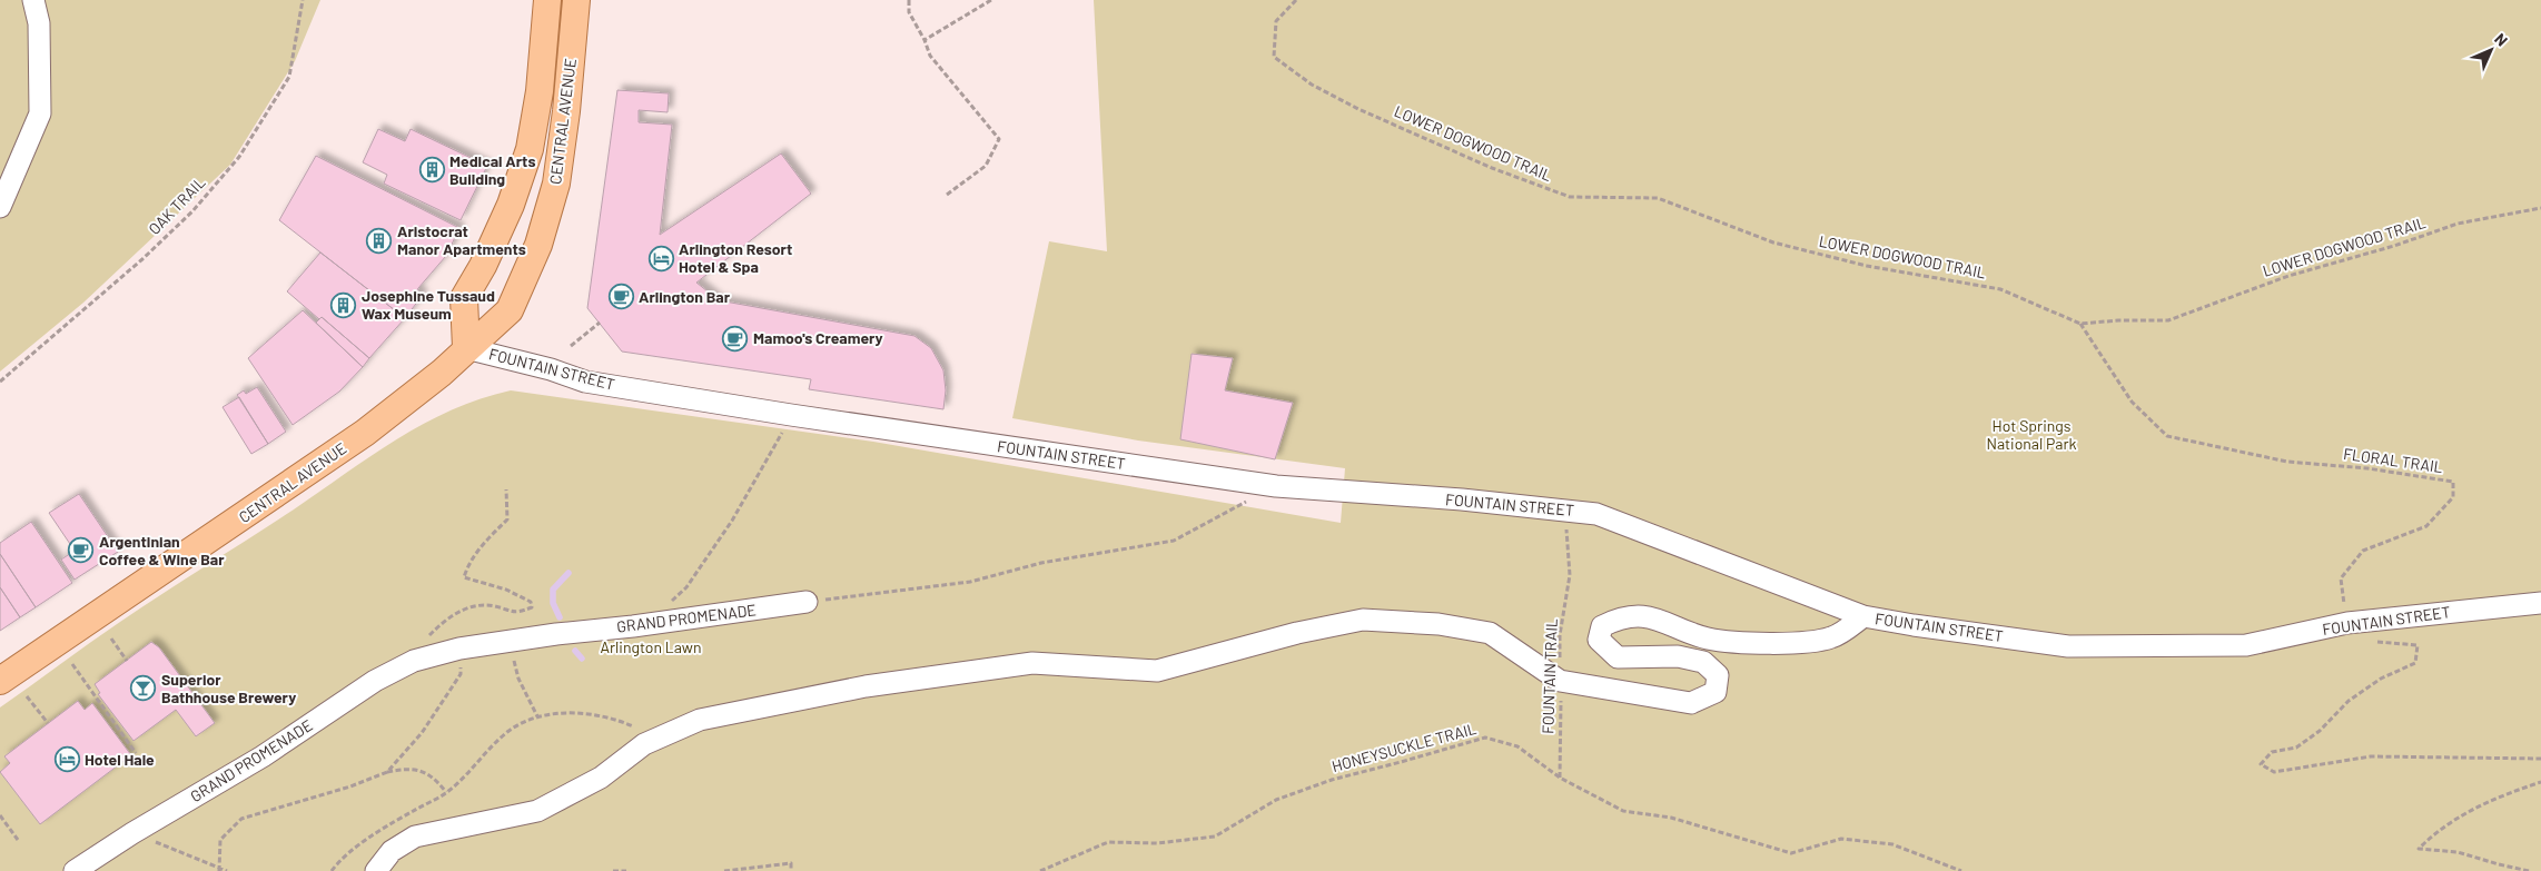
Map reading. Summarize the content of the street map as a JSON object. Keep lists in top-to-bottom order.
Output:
{
  "streets": {
    "main road": ["CENTRAL AVENUE"],
    "street": ["FOUNTAIN STREET", "GRAND PROMENADE"],
    "path": [
      "LOWER DOGWOOD TRAIL",
      "OAK TRAIL",
      "FLORAL TRAIL",
      "FOUNTAIN TRAIL",
      "HONEYSUCKLE TRAIL"
    ]
  },
  "crossings": [
    ["CENTRAL AVENUE", "FOUNTAIN STREET"],
    ["LOWER DOGWOOD TRAIL", "FLORAL TRAIL"],
    ["FOUNTAIN STREET", "FLORAL TRAIL"],
    ["FOUNTAIN STREET", "FOUNTAIN TRAIL"],
    ["FOUNTAIN TRAIL", "HONEYSUCKLE TRAIL"]
  ],
  "parks": ["Hot Springs National Park", "Arlington Lawn"],
  "places": {
    "building": ["Medical Arts Building", "Aristocrat Manor Apartments", "Josephine Tussaud Wax Museum"],
    "hotel": ["Arlington Resort Hotel & Spa", "Hotel Hale"],
    "cafe": ["Arlington Bar", "Mamoo's Creamery", "Argentinian Coffee & Wine Bar"],
    "bar": ["Superior Bathhouse Brewery"]
  },
  "north": "top right"
}
